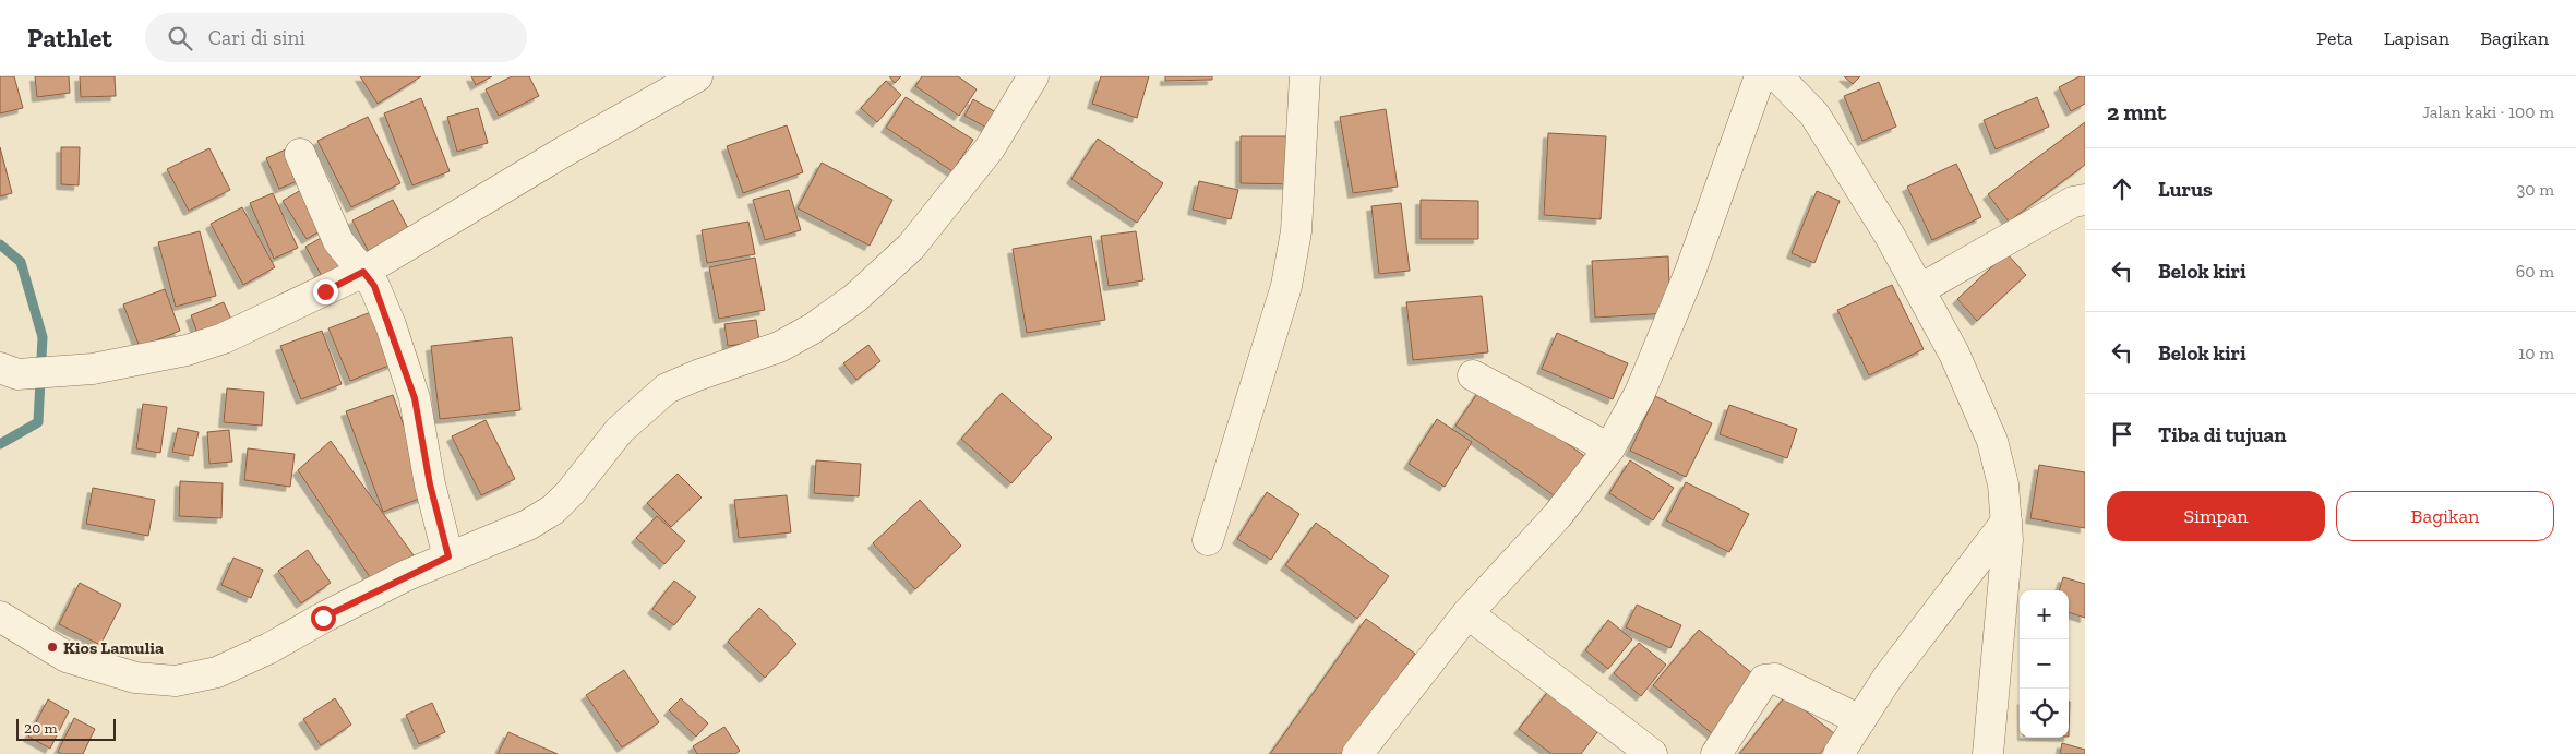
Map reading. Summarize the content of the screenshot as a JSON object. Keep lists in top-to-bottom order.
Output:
{
  "places": ["Kios Lamulia"],
  "scale_bar": "20 m",
  "page": {
    "header": "Pathlet",
    "search": "Cari di sini",
    "nav": ["Peta", "Lapisan", "Bagikan"],
    "heading": ["2 mnt", "Jalan kaki · 100 m"],
    "list": [
      ["Lurus", "30 m"],
      ["Belok kiri", "60 m"],
      ["Belok kiri", "10 m"],
      "Tiba di tujuan"
    ],
    "buttons": ["Simpan", "Bagikan"],
    "map_buttons": ["+", "−"],
    "scale": "20 m"
  }
}
